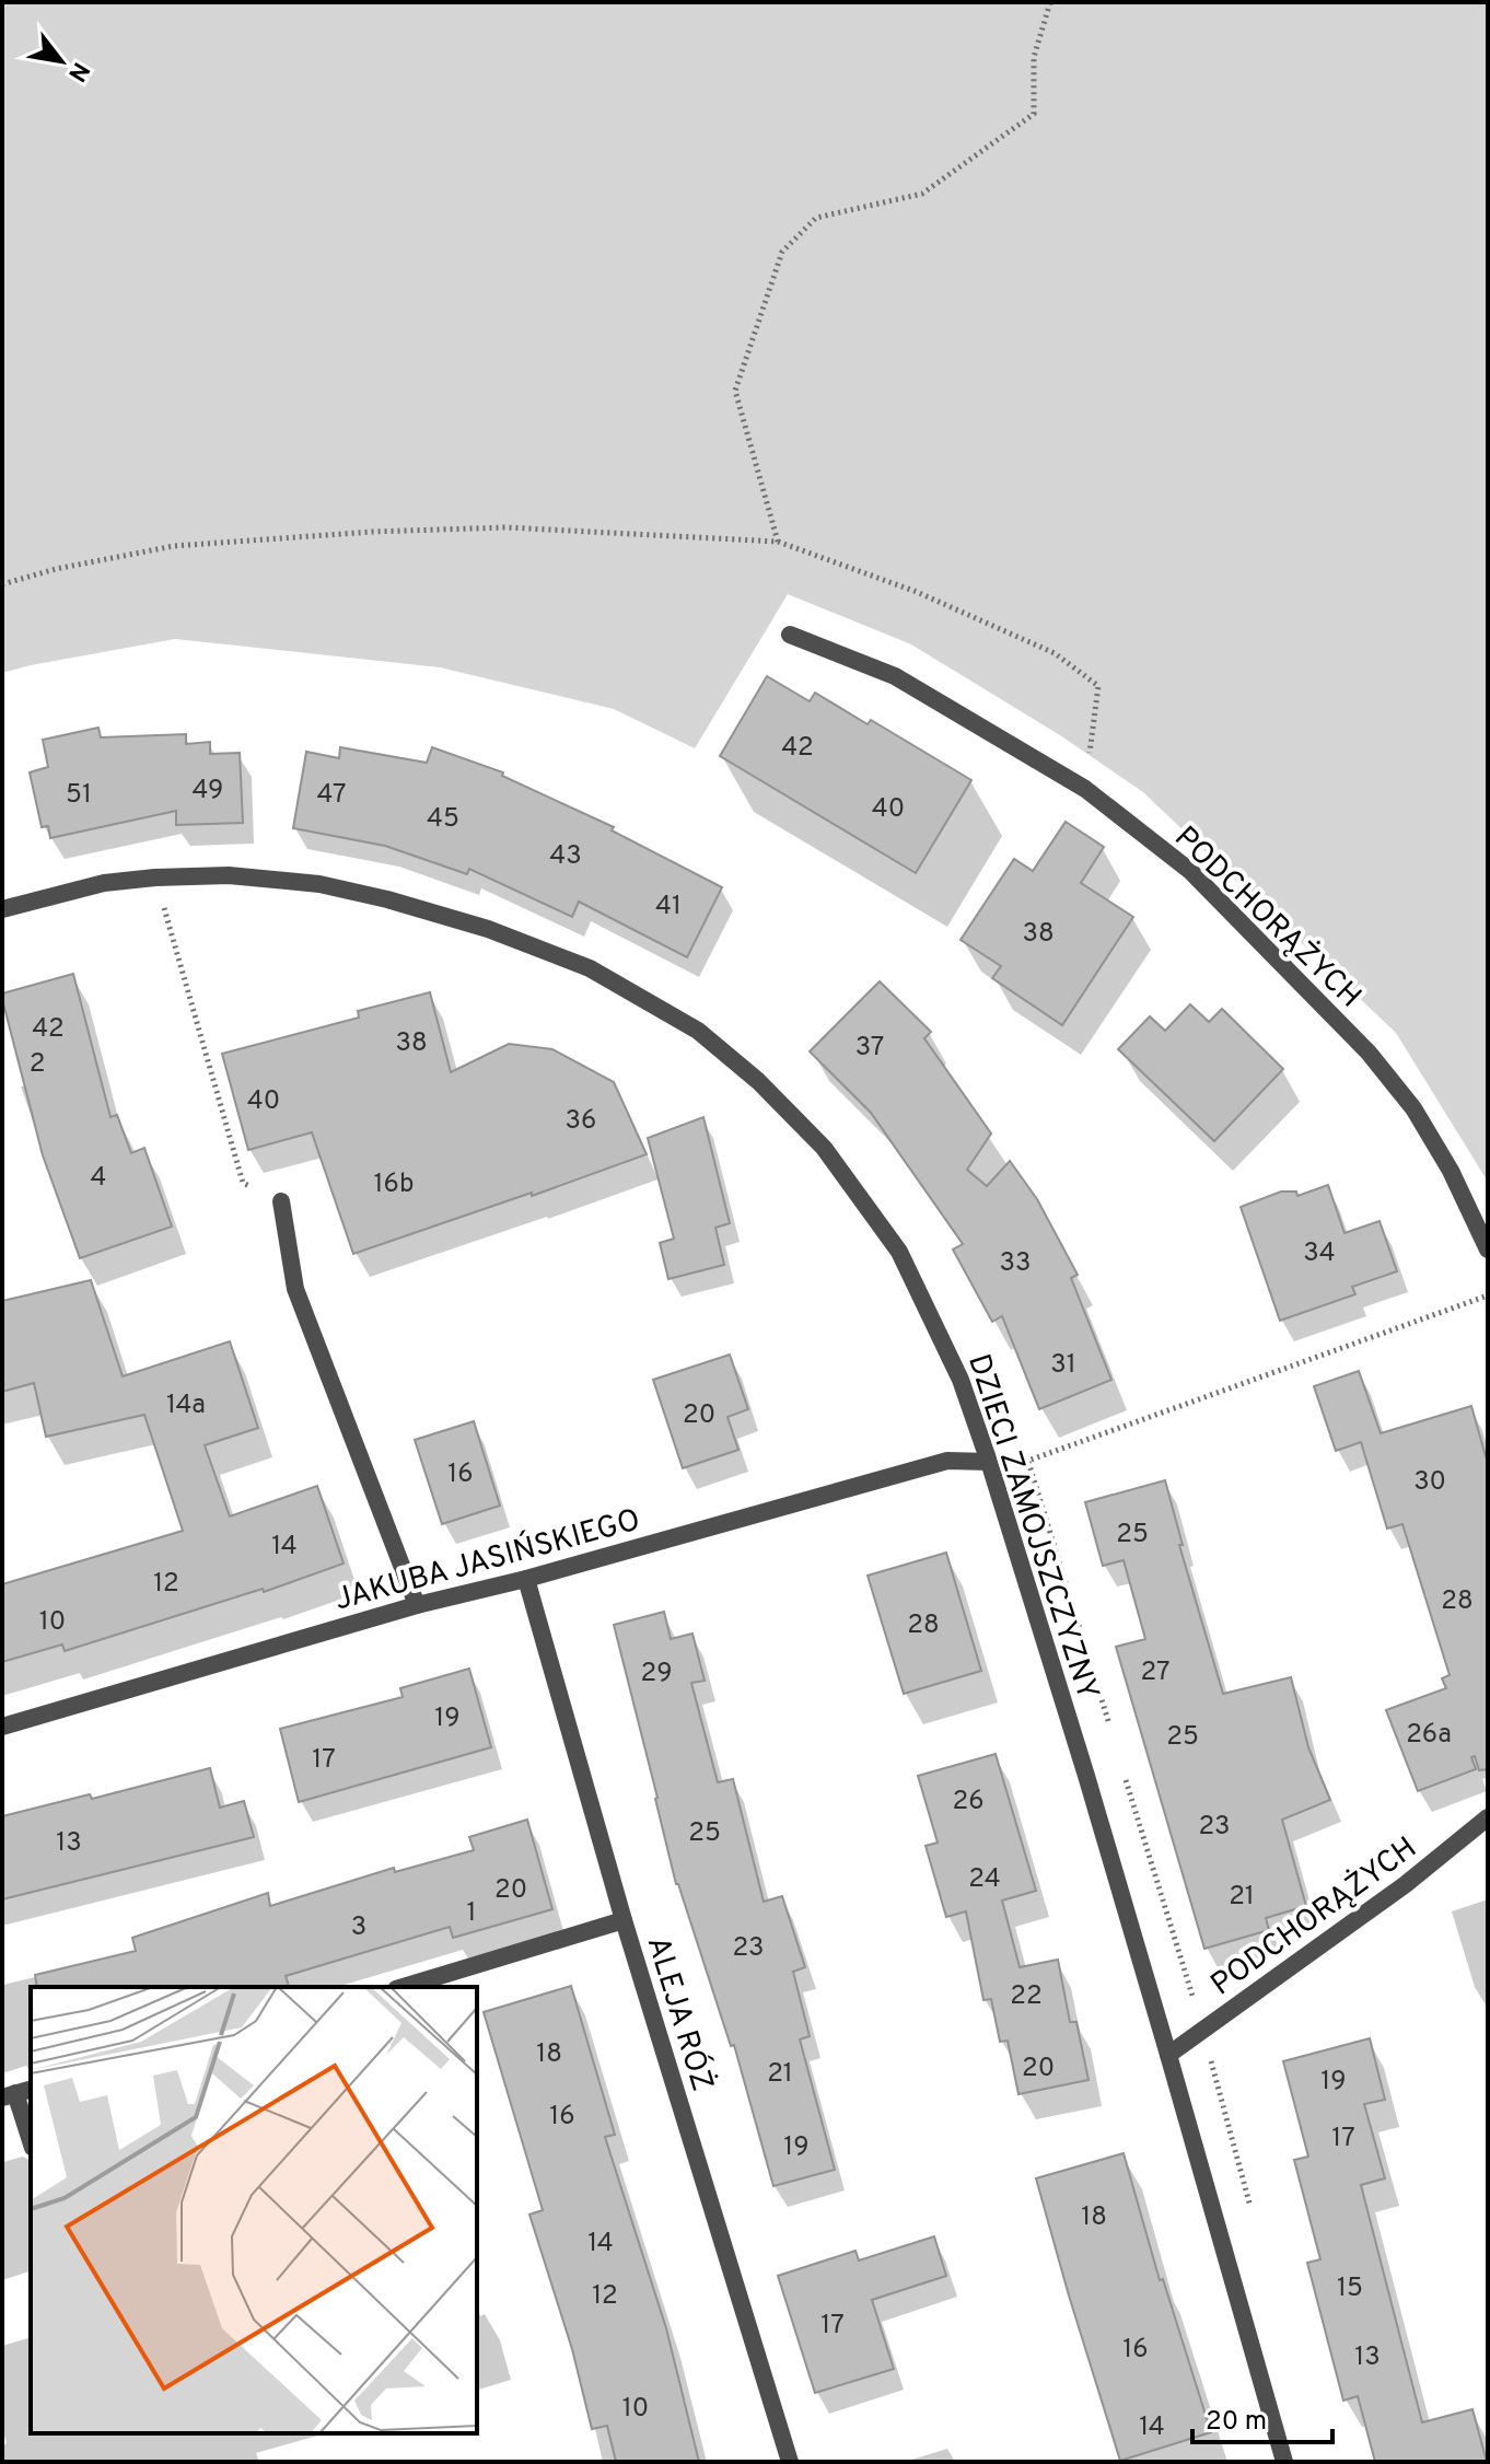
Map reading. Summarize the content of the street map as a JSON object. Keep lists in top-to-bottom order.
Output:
{
  "streets": {
    "street": [
      "PODCHORĄŻYCH",
      "DZIECI ZAMOJSZCZYZNY",
      "JAKUBA JASIŃSKIEGO",
      "ALEJA RÓŻ"
    ]
  },
  "crossings": [
    ["PODCHORĄŻYCH", "DZIECI ZAMOJSZCZYZNY"],
    ["DZIECI ZAMOJSZCZYZNY", "JAKUBA JASIŃSKIEGO"],
    ["JAKUBA JASIŃSKIEGO", "ALEJA RÓŻ"]
  ],
  "house_numbers": [
    "42",
    "49",
    "51",
    "47",
    "40",
    "45",
    "43",
    "41",
    "38",
    "42",
    "38",
    "37",
    "2",
    "40",
    "36",
    "4",
    "16b",
    "34",
    "33",
    "31",
    "14a",
    "20",
    "16",
    "30",
    "25",
    "14",
    "12",
    "28",
    "10",
    "28",
    "27",
    "29",
    "19",
    "26a",
    "25",
    "17",
    "26",
    "23",
    "25",
    "13",
    "24",
    "20",
    "21",
    "1",
    "3",
    "23",
    "22",
    "18",
    "20",
    "21",
    "19",
    "16",
    "17",
    "19",
    "18",
    "14",
    "15",
    "12",
    "17",
    "16",
    "13",
    "10",
    "14"
  ],
  "scale_bar": "20 m",
  "north": "bottom right"
}
